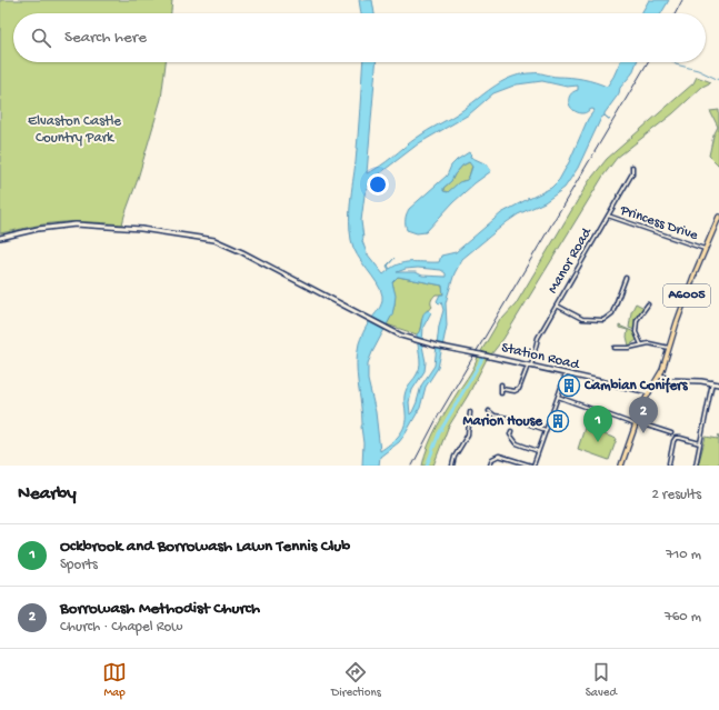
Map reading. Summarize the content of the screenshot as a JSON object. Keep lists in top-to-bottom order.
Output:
{
  "streets": {
    "main road": ["A6005", "Station Road"],
    "street": ["Princess Drive", "Manor Road"]
  },
  "crossings": [
    ["Princess Drive", "Manor Road"],
    ["Princess Drive", "A6005"],
    ["Manor Road", "Station Road"],
    ["A6005", "Station Road"]
  ],
  "parks": ["Elvaston Castle Country Park"],
  "places": {
    "building": ["Cambian Conifers", "Marion House"]
  },
  "page": {
    "search": "Search here",
    "pins": ["2", "1"],
    "heading": ["Nearby", "2 results"],
    "list": [
      {
        "mark": "1",
        "name": "Ockbrook and Borrowash Lawn Tennis Club",
        "note": "Sports",
        "value": "710 m"
      },
      {
        "mark": "2",
        "name": "Borrowash Methodist Church",
        "note": "Church · Chapel Row",
        "value": "760 m"
      }
    ],
    "nav": ["Map", "Directions", "Saved"]
  }
}
